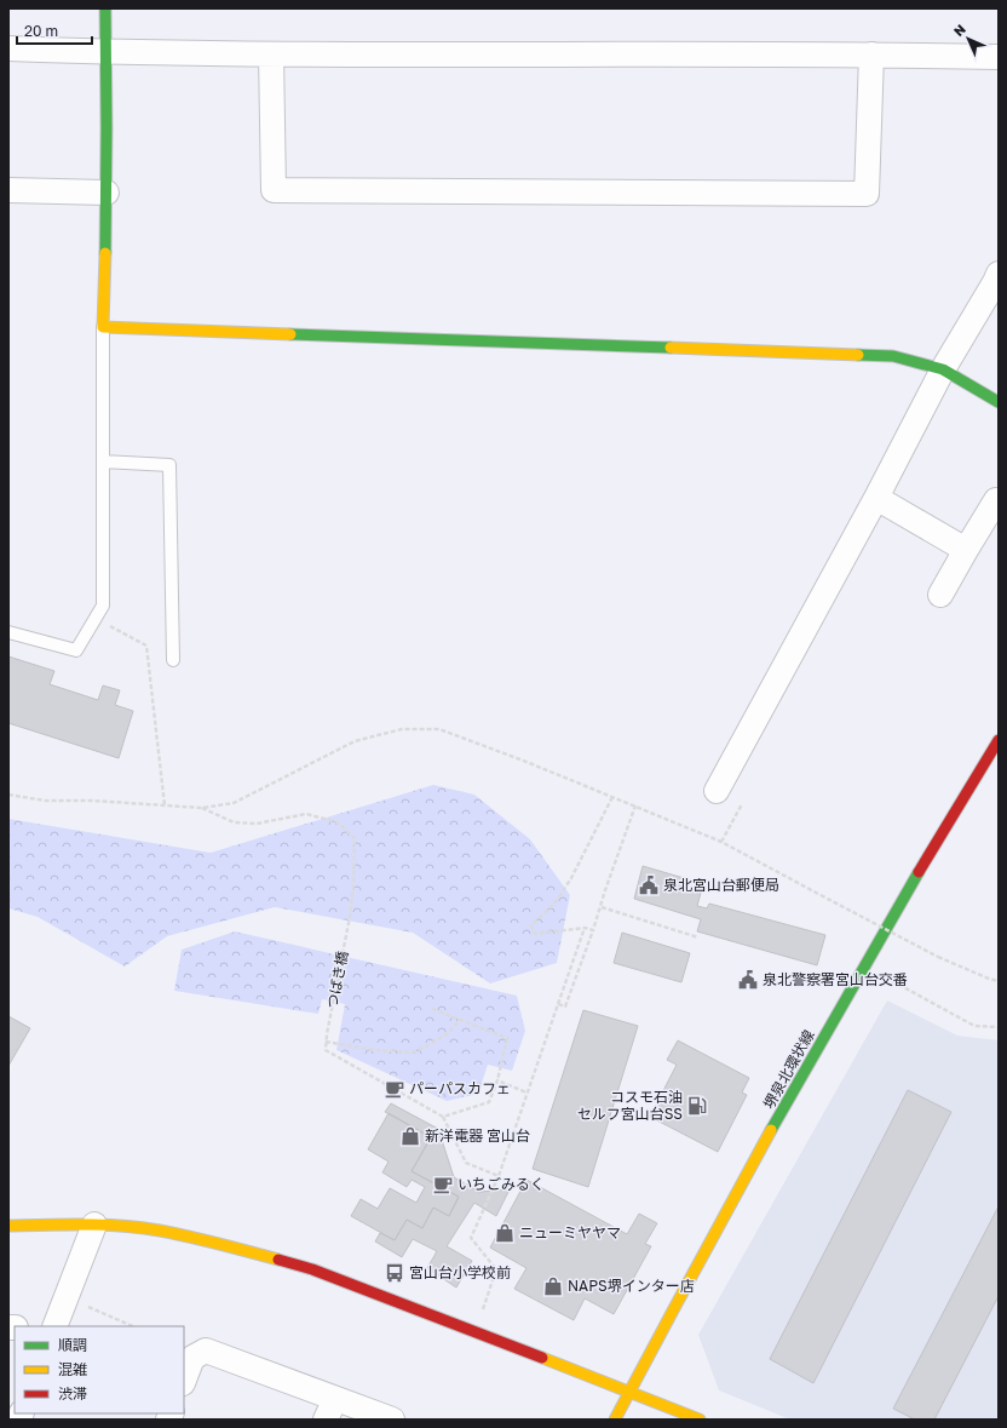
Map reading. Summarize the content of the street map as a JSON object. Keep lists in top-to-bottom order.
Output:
{
  "streets": {
    "street": ["堺泉北環状線"],
    "path": ["つばき橋"]
  },
  "places": {
    "public building": ["泉北宮山台郵便局", "泉北警察署宮山台交番"],
    "cafe": ["パーパスカフェ", "いちごみるく"],
    "fuel station": ["コスモ石油 セルフ宮山台SS"],
    "shop": ["新洋電器 宮山台", "ニューミヤヤマ", "NAPS堺インター店"],
    "bus stop": ["宮山台小学校前"]
  },
  "legend": ["順調", "混雑", "渋滞"],
  "scale_bar": "20 m",
  "north": "top left"
}
